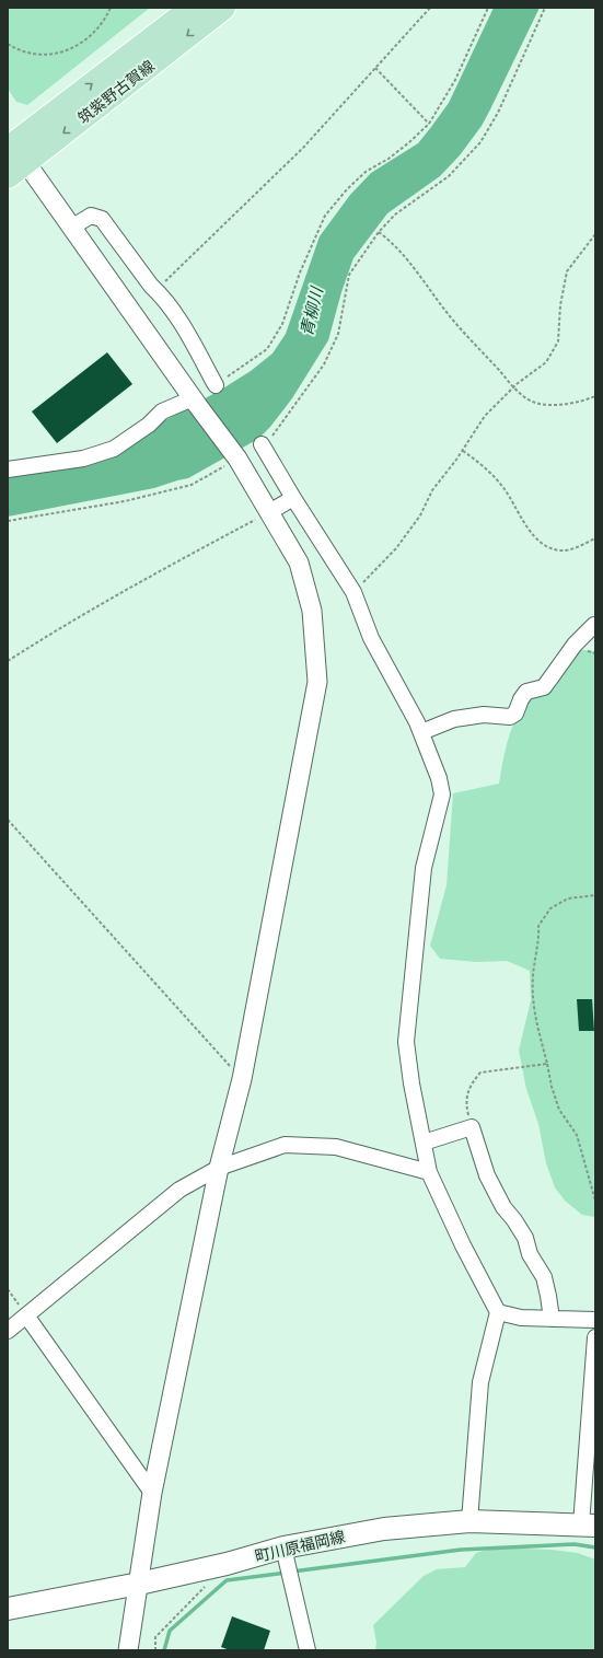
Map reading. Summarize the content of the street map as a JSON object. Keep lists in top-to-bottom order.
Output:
{
  "streets": {
    "main road": ["筑紫野古賀線", "町川原福岡線"]
  },
  "water": ["青柳川"]
}
